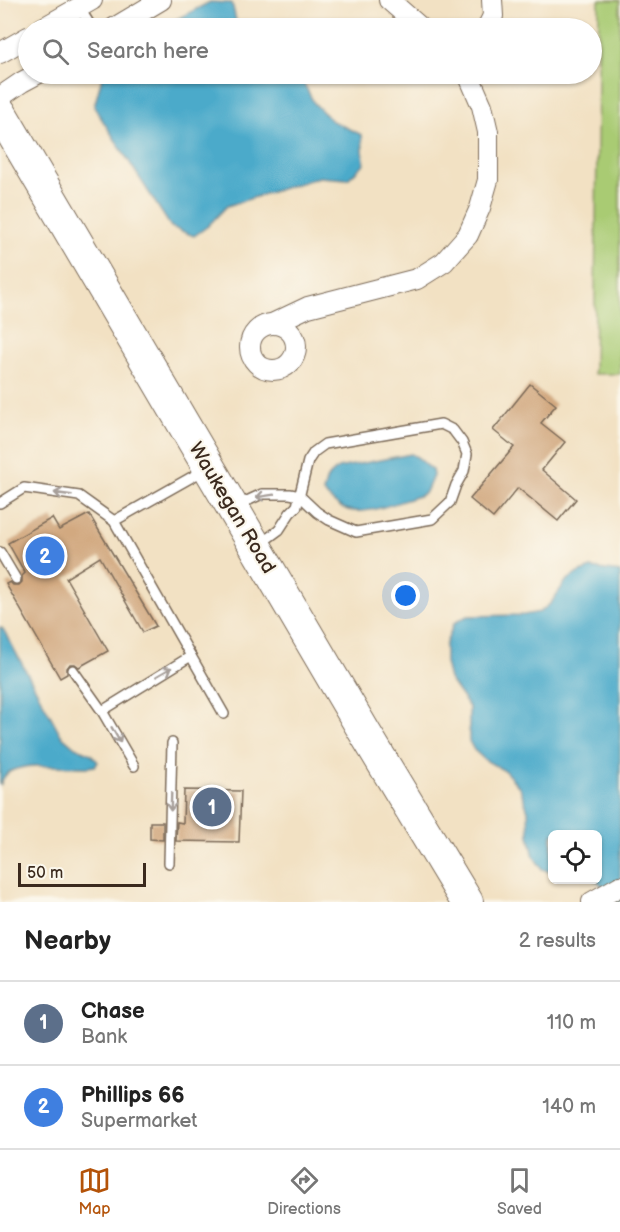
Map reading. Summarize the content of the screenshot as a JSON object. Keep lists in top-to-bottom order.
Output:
{
  "streets": {
    "main road": ["Waukegan Road"]
  },
  "scale_bar": "50 m",
  "page": {
    "search": "Search here",
    "pins": ["2", "1"],
    "scale": "50 m",
    "heading": ["Nearby", "2 results"],
    "list": [
      {
        "mark": "1",
        "name": "Chase",
        "note": "Bank",
        "value": "110 m"
      },
      {
        "mark": "2",
        "name": "Phillips 66",
        "note": "Supermarket",
        "value": "140 m"
      }
    ],
    "nav": ["Map", "Directions", "Saved"]
  }
}
